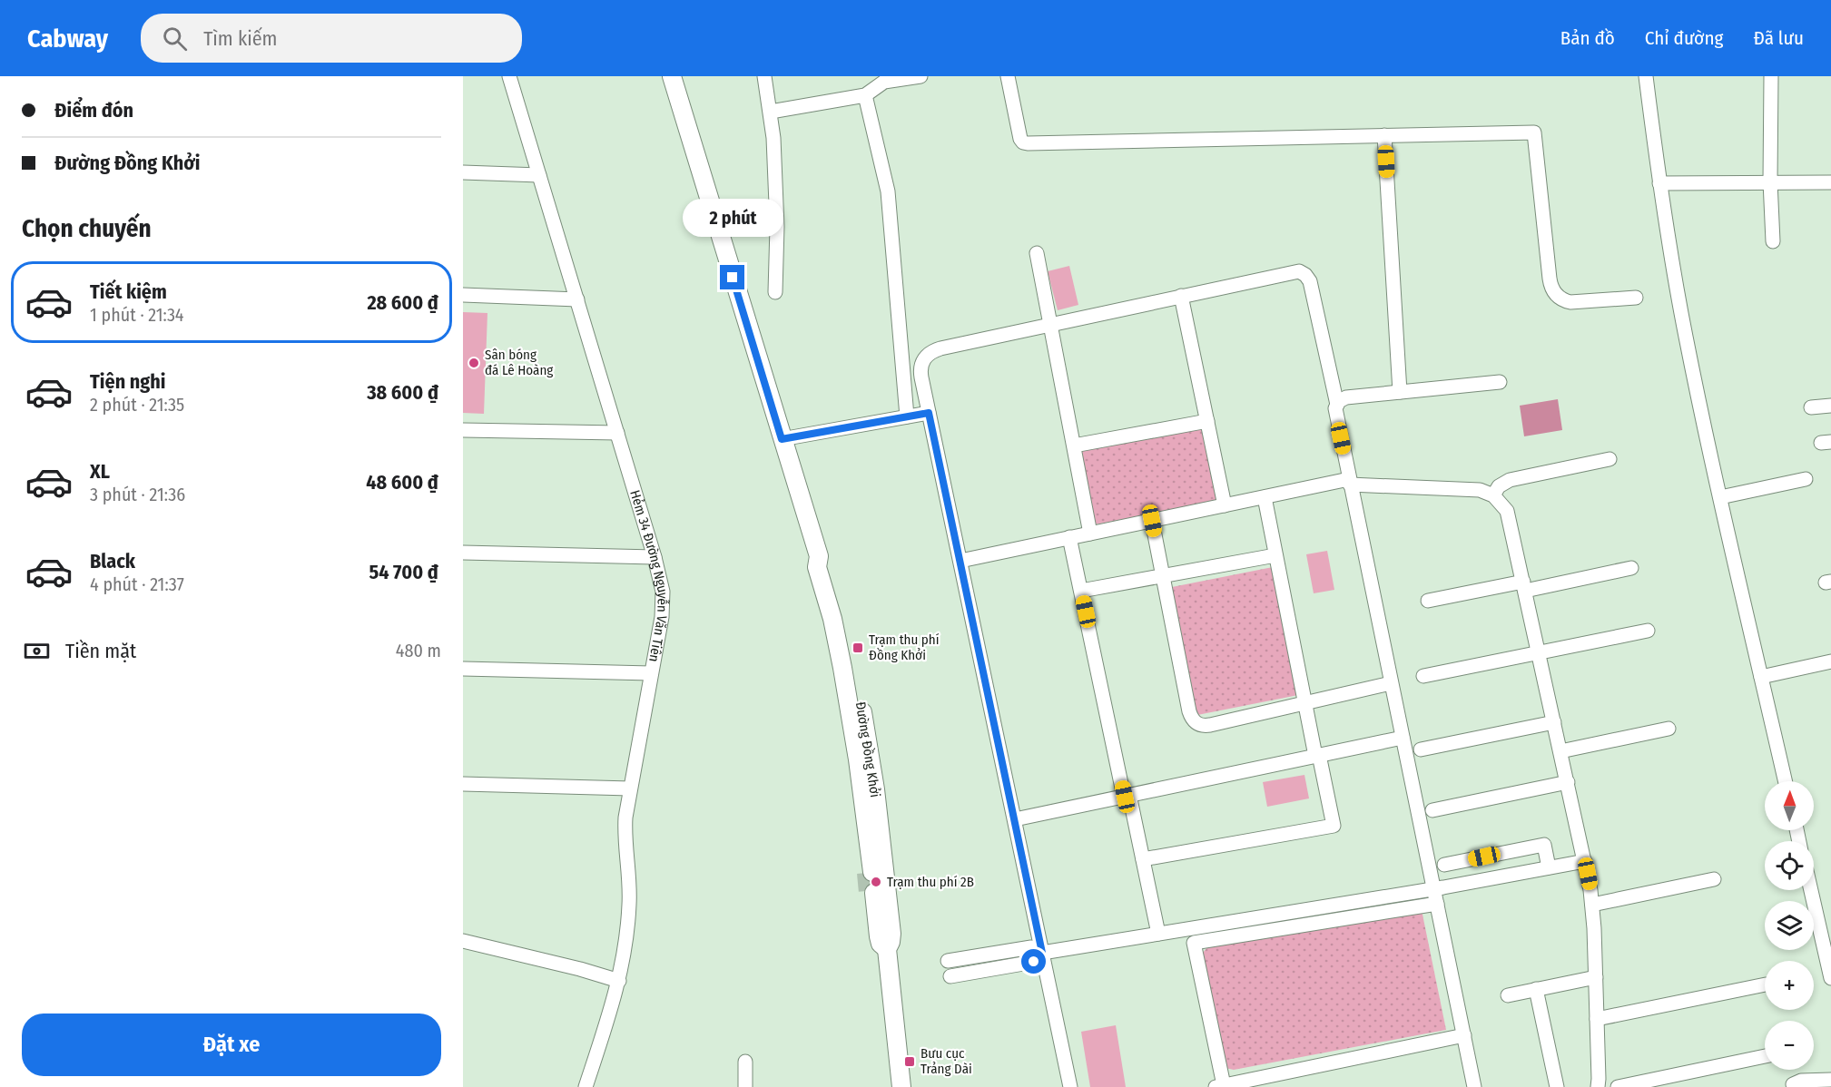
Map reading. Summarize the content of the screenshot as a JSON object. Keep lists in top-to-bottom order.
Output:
{
  "streets": {
    "main road": ["Đường Đồng Khởi"],
    "street": ["Hẻm 34 Đường Nguyễn Văn Tiên"]
  },
  "places": {
    "other": ["Sân bóng đá Lê Hoàng", "Trạm thu phí 2B"],
    "transit": ["Trạm thu phí Đồng Khởi", "Bưu cục Trảng Dài"]
  },
  "north": "top",
  "page": {
    "header": "Cabway",
    "search": "Tìm kiếm",
    "nav": ["Bản đồ", "Chỉ đường", "Đã lưu"],
    "banner": ["Điểm đón", "Đường Đồng Khởi"],
    "heading": "Chọn chuyến",
    "bubble": "2 phút",
    "list": [
      {
        "name": "Tiết kiệm",
        "note": "1 phút · 21:34",
        "value": "28 600 ₫"
      },
      {
        "name": "Tiện nghi",
        "note": "2 phút · 21:35",
        "value": "38 600 ₫"
      },
      {
        "name": "XL",
        "note": "3 phút · 21:36",
        "value": "48 600 ₫"
      },
      {
        "name": "Black",
        "note": "4 phút · 21:37",
        "value": "54 700 ₫"
      }
    ],
    "pay": ["Tiền mặt", "480 m"],
    "map_buttons": ["+", "−"],
    "buttons": "Đặt xe"
  }
}
